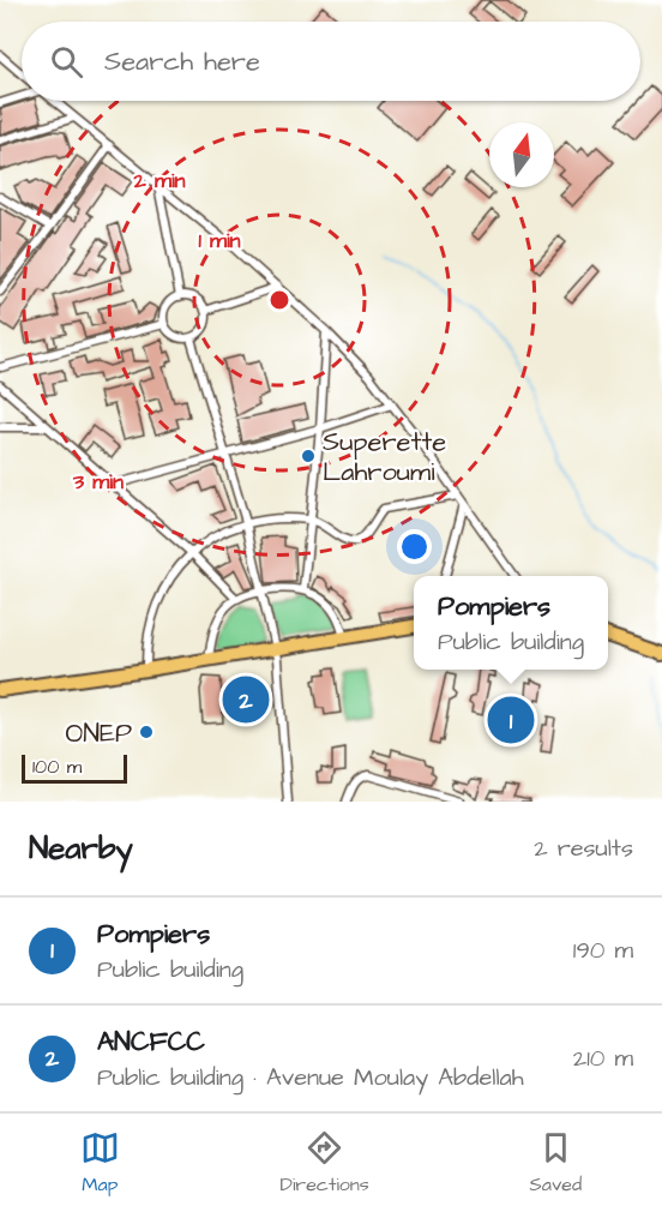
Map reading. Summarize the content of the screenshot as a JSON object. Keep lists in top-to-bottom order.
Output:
{
  "places": ["Superette Lahroumi", "ONEP"],
  "scale_bar": "100 m",
  "north": "top",
  "page": {
    "search": "Search here",
    "popup": ["Pompiers", "Public building"],
    "pins": ["2", "1"],
    "scale": "100 m",
    "heading": ["Nearby", "2 results"],
    "list": [
      {
        "mark": "1",
        "name": "Pompiers",
        "note": "Public building",
        "value": "190 m"
      },
      {
        "mark": "2",
        "name": "ANCFCC",
        "note": "Public building · Avenue Moulay Abdellah",
        "value": "210 m"
      }
    ],
    "nav": ["Map", "Directions", "Saved"]
  },
  "rings": ["2 min", "1 min", "3 min"]
}
